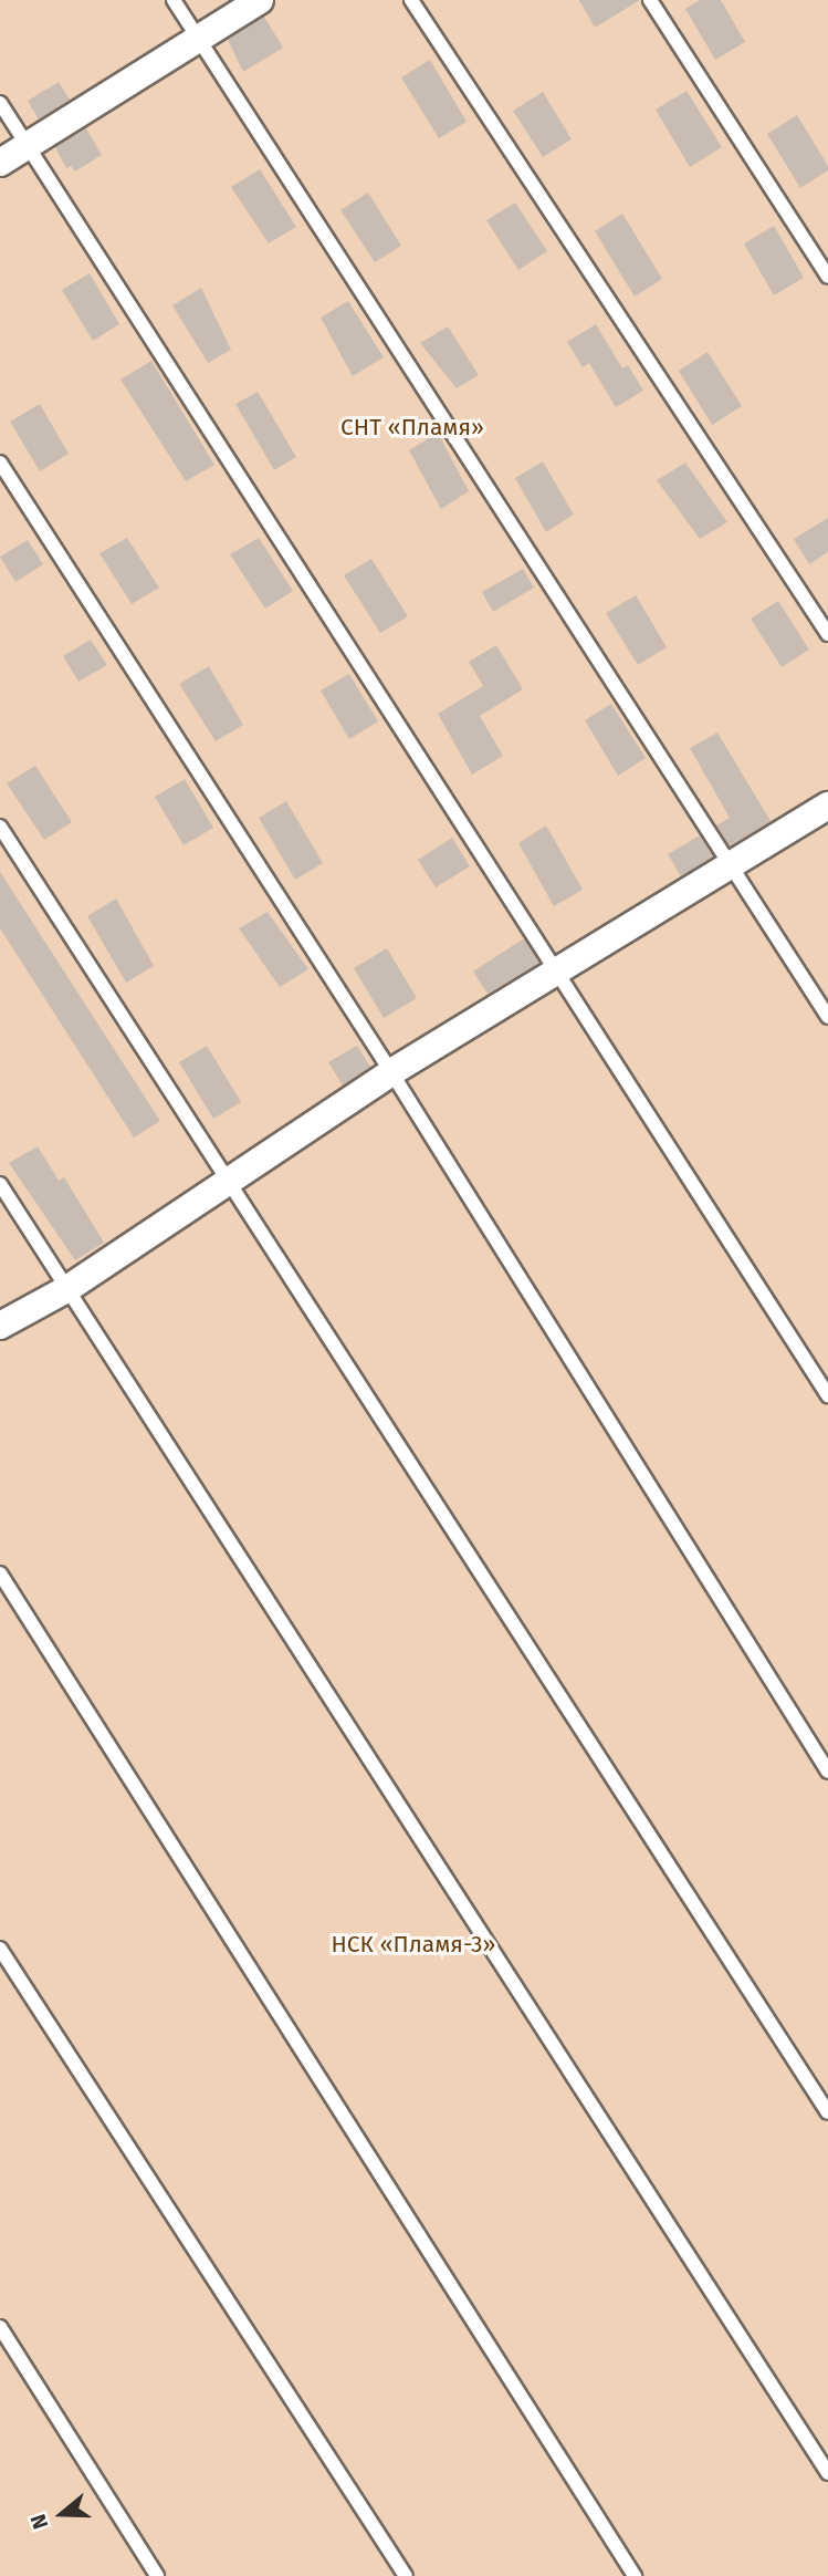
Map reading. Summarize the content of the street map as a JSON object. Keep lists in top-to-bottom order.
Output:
{
  "parks": ["СНТ «Пламя»", "НСК «Пламя-3»"],
  "north": "left"
}
